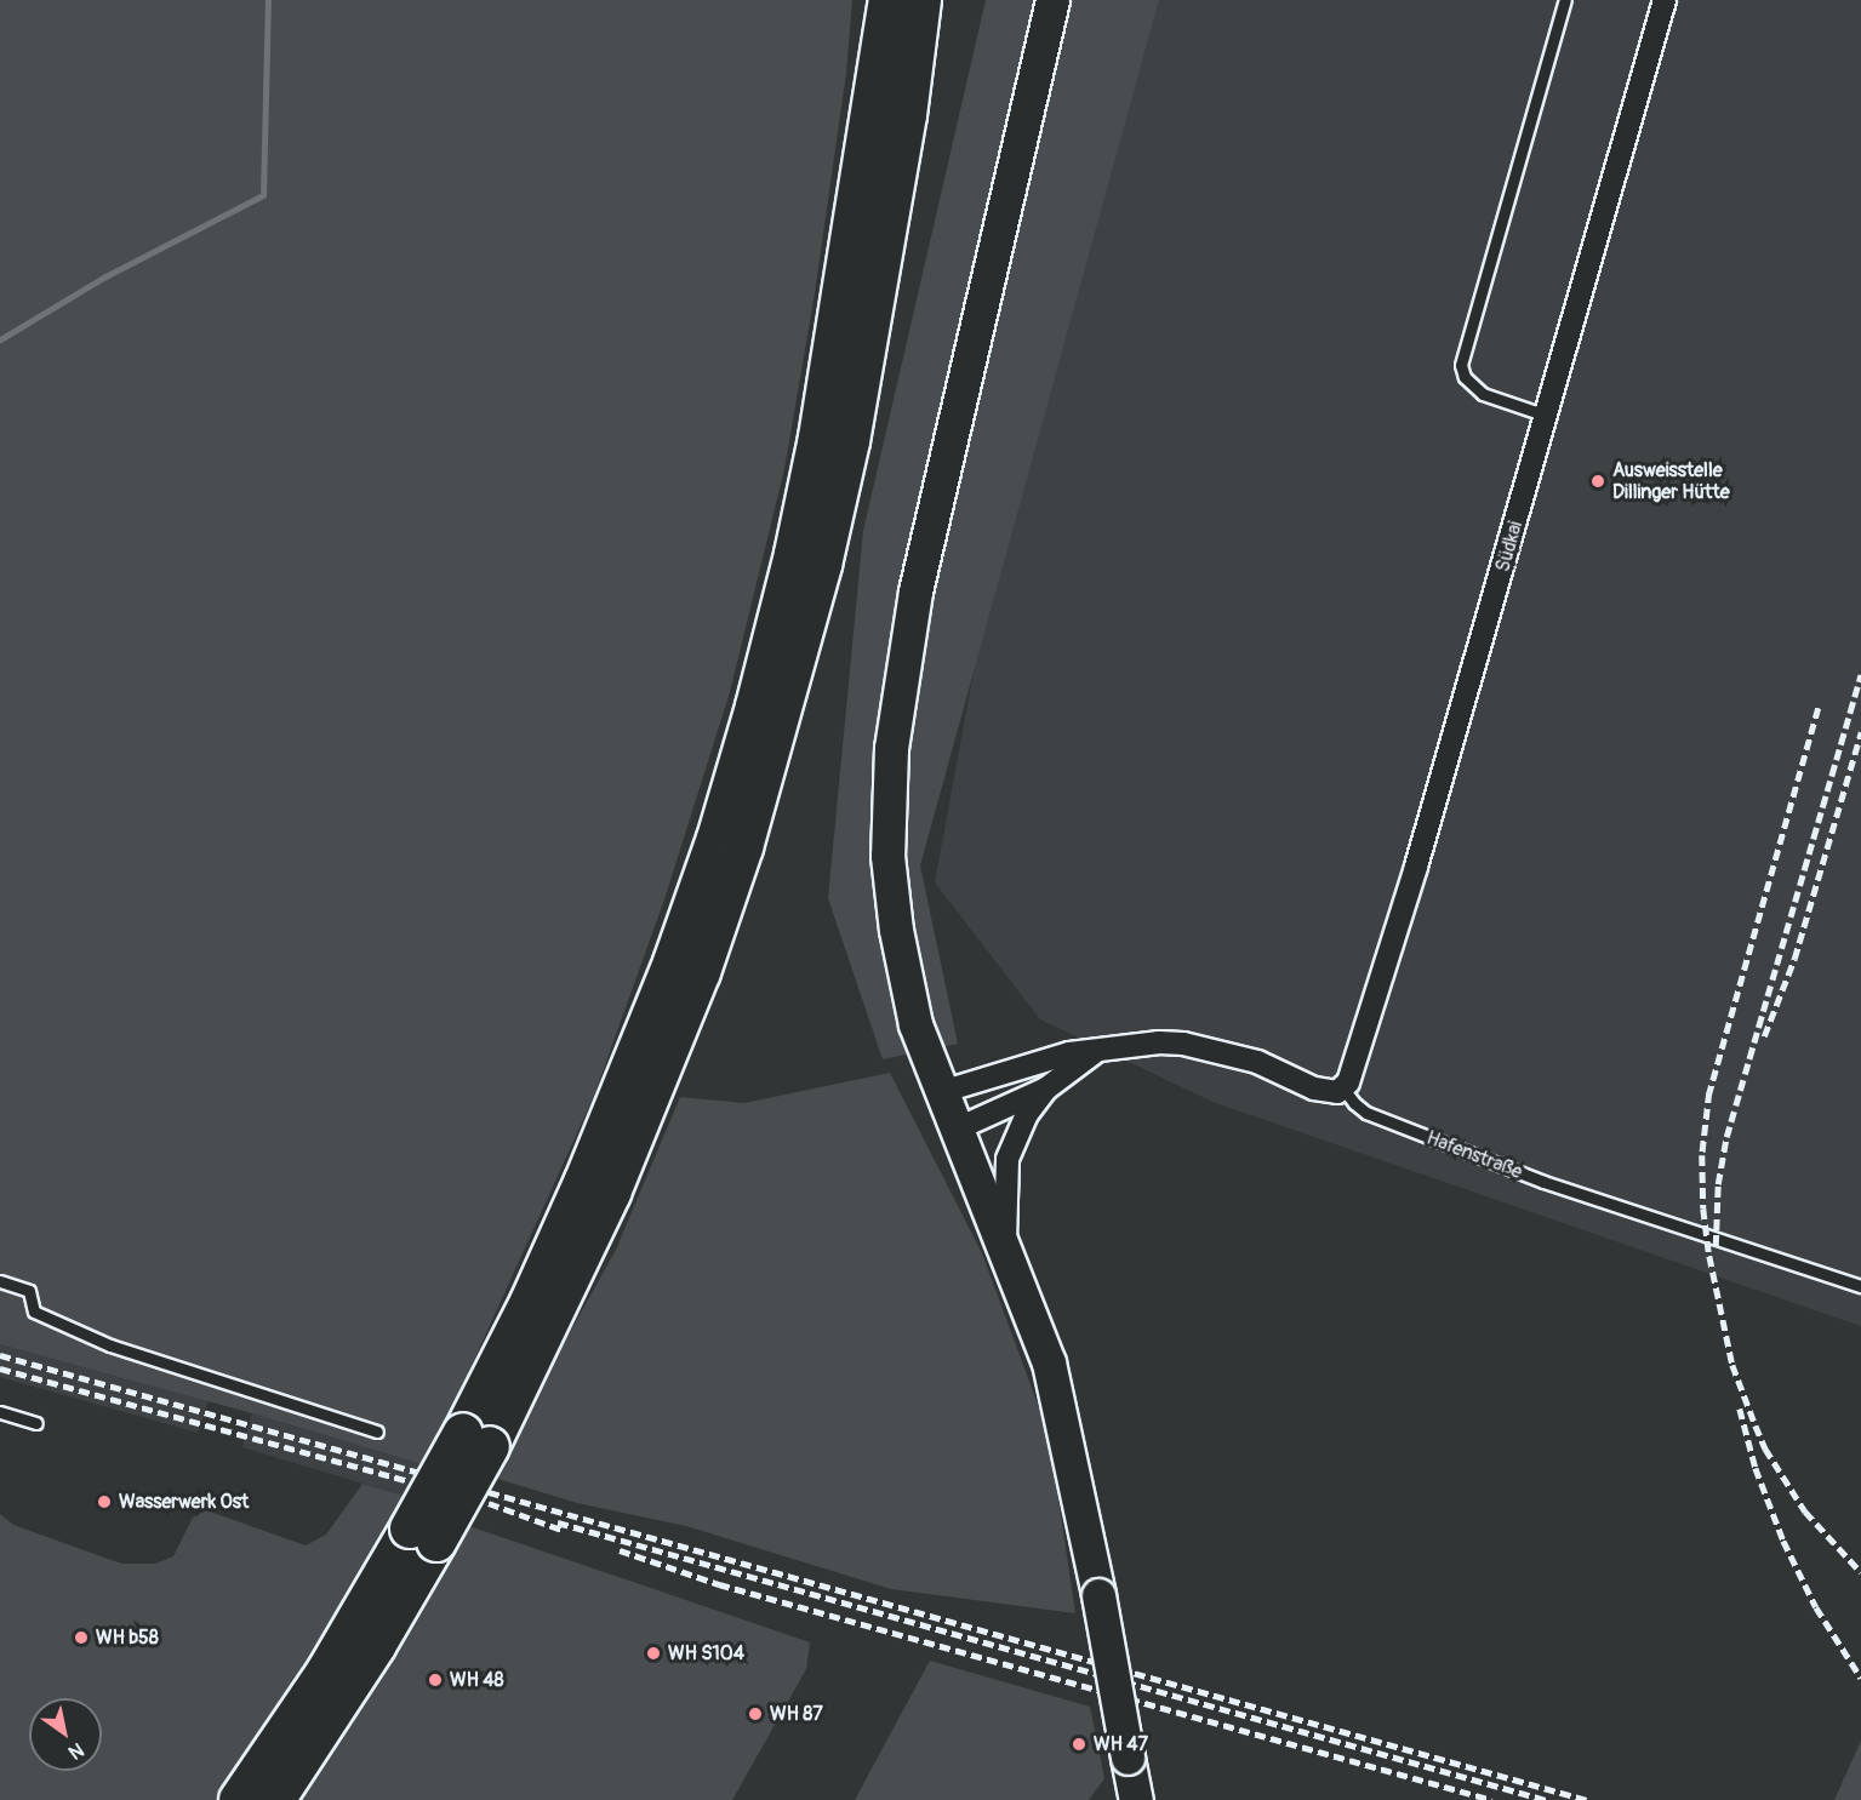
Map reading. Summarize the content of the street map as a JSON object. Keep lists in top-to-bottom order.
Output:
{
  "streets": {
    "street": ["Südkai"],
    "lane": ["Hafenstraße"]
  },
  "crossings": [
    ["Südkai", "Hafenstraße"]
  ],
  "places": [
    "Ausweisstelle Dillinger Hütte",
    "Wasserwerk Ost",
    "WH b58",
    "WH S104",
    "WH 48",
    "WH 87",
    "WH 47"
  ],
  "north": "bottom right"
}
